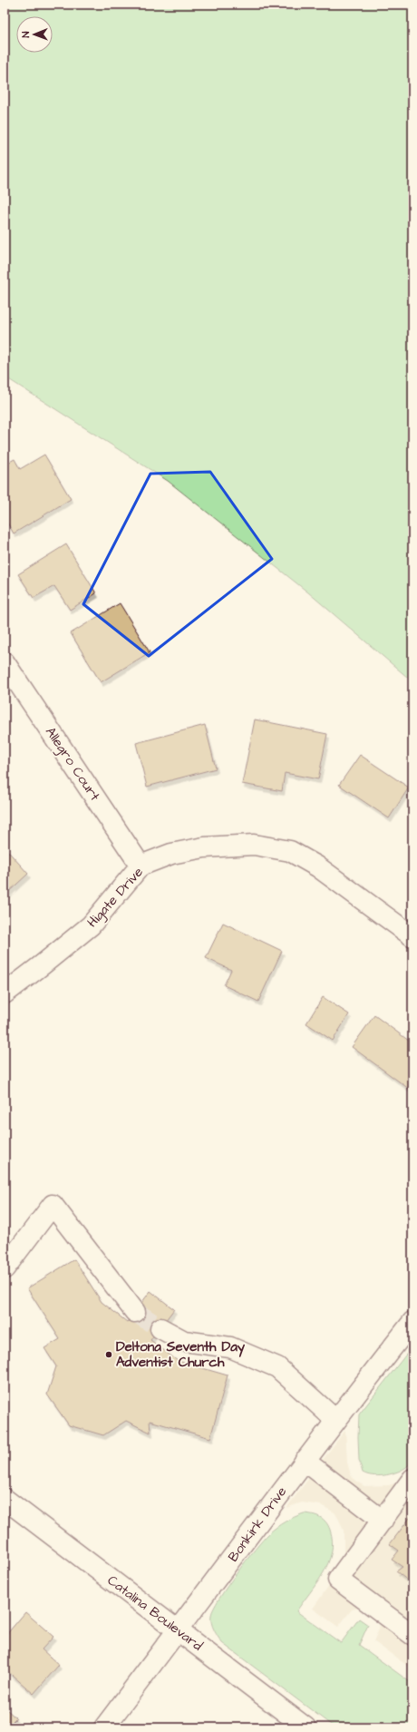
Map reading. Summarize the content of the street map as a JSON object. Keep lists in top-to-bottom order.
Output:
{
  "streets": {
    "street": [
      "Allegro Court",
      "Higate Drive",
      "Bonkirk Drive",
      "Catalina Boulevard"
    ]
  },
  "crossings": [
    ["Allegro Court", "Higate Drive"],
    ["Bonkirk Drive", "Catalina Boulevard"]
  ],
  "places": ["Deltona Seventh Day Adventist Church"],
  "north": "left"
}
